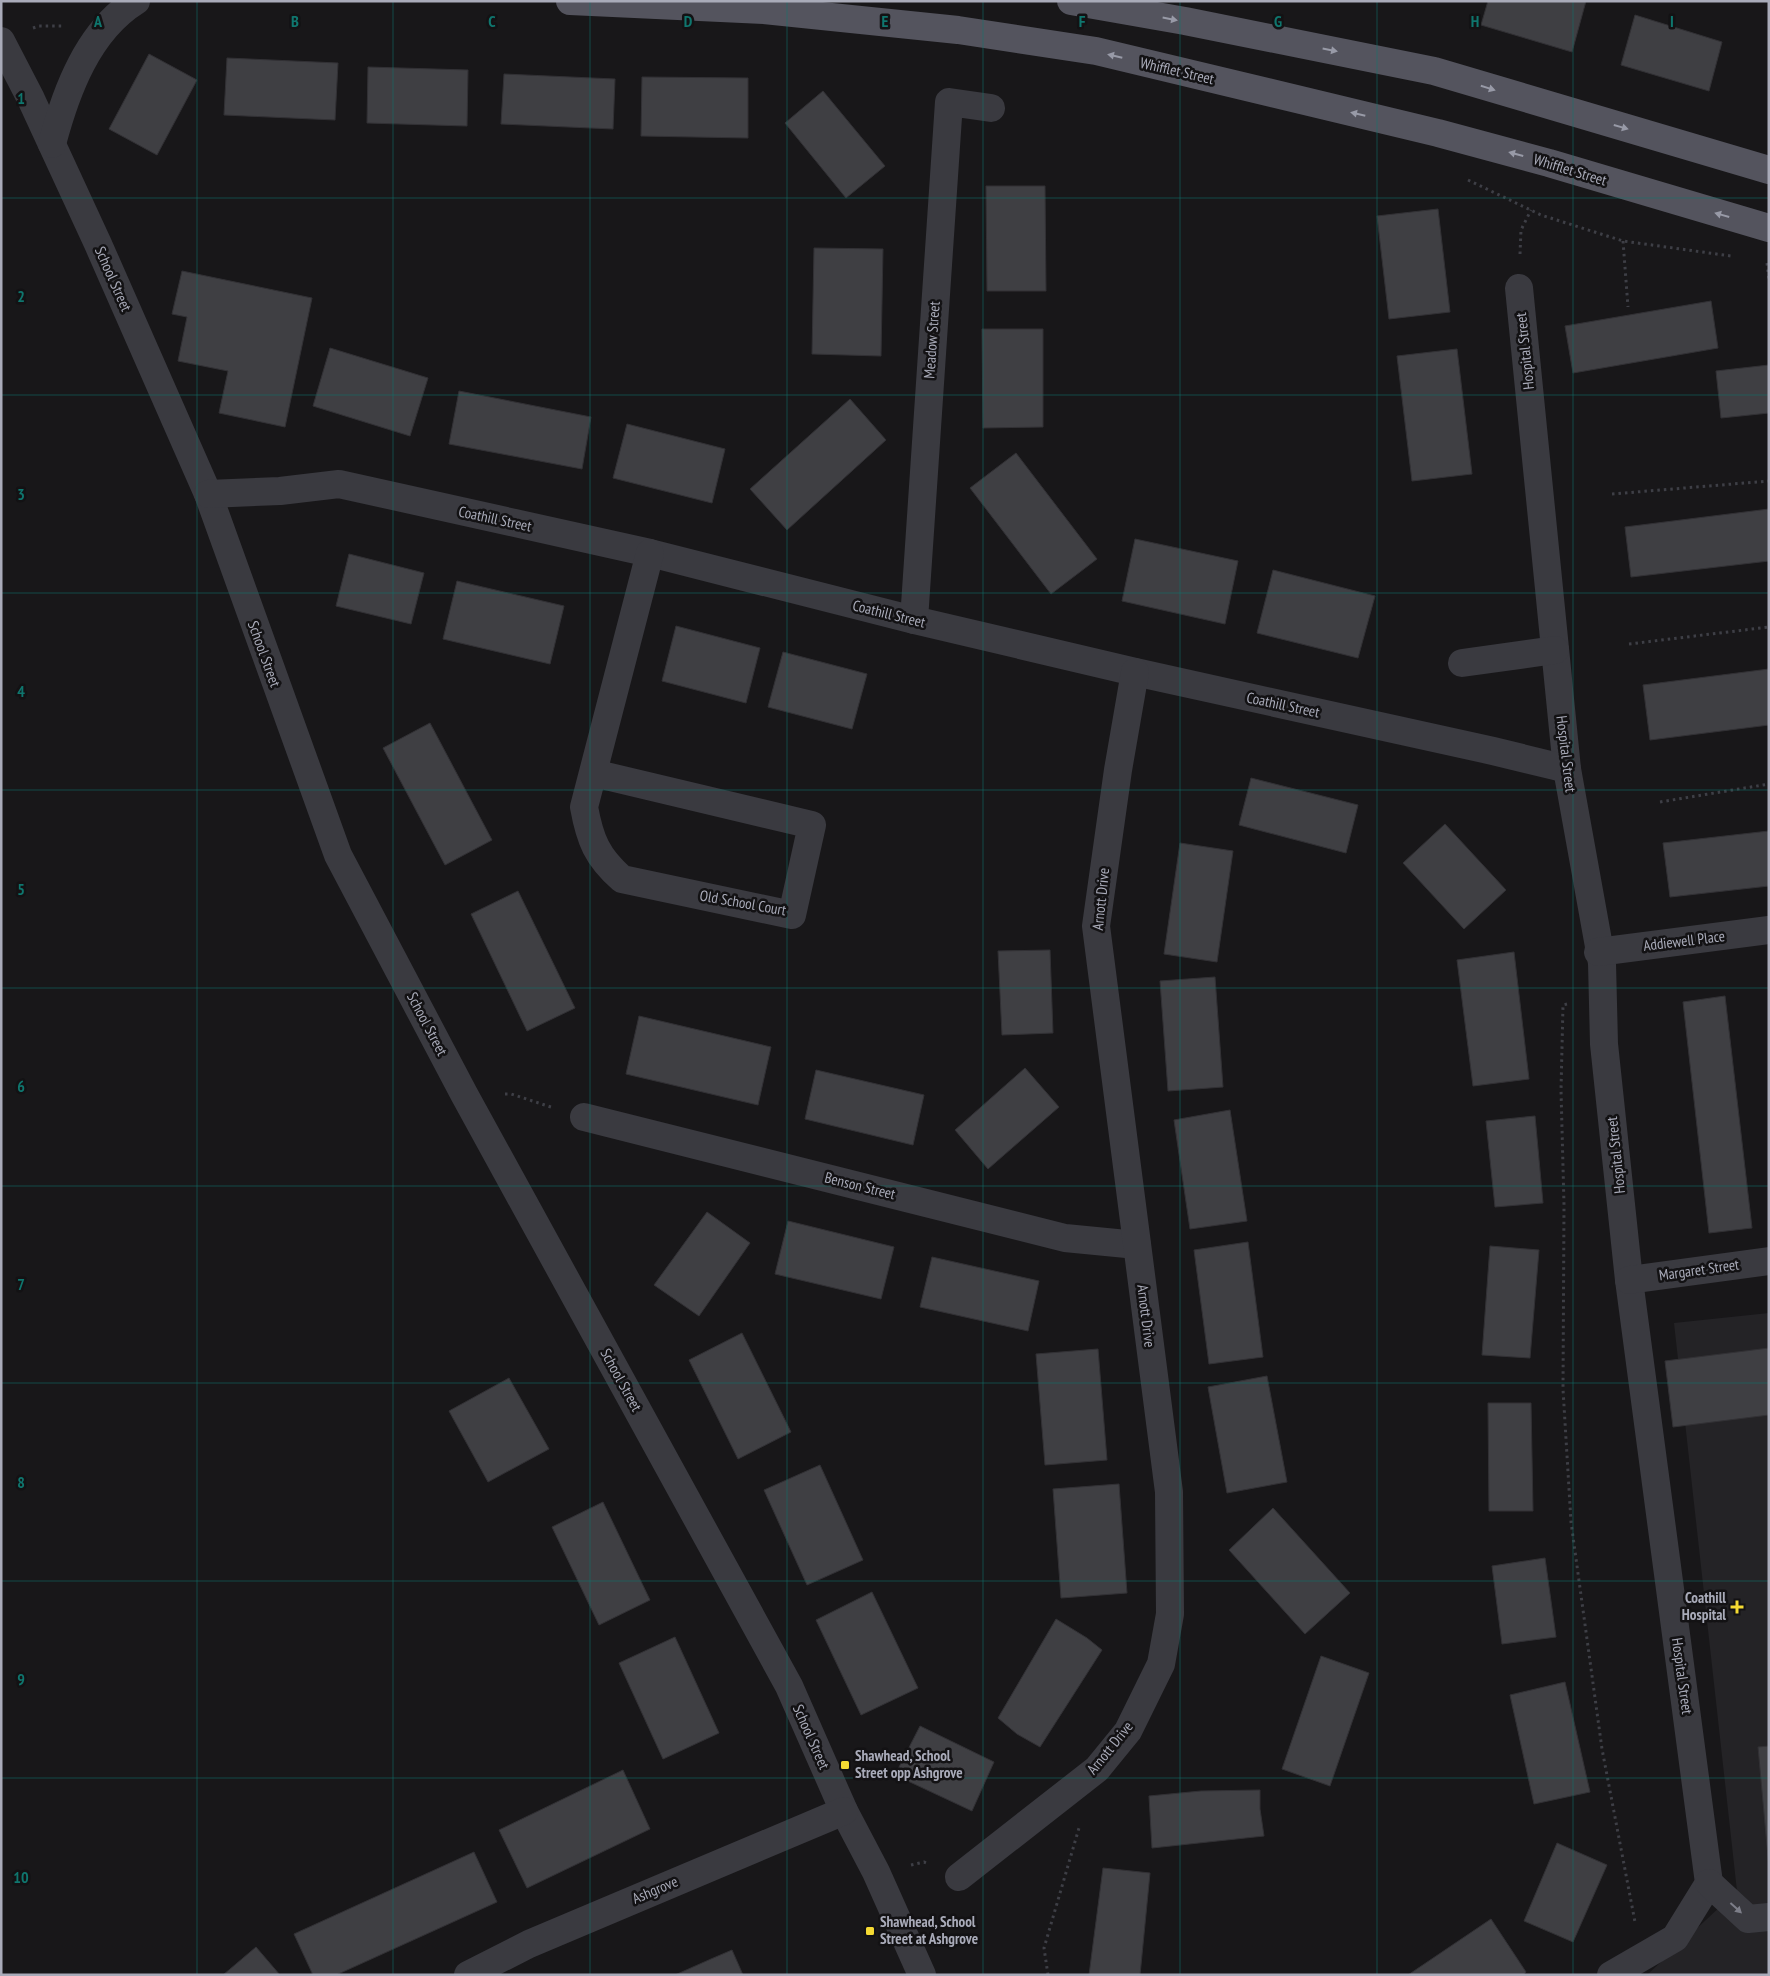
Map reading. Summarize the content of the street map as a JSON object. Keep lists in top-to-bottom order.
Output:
{
  "streets": {
    "main road": ["Whifflet Street"],
    "street": [
      "School Street",
      "Meadow Street",
      "Hospital Street",
      "Coathill Street",
      "Arnott Drive",
      "Old School Court",
      "Addiewell Place",
      "Benson Street",
      "Margaret Street",
      "Ashgrove"
    ]
  },
  "crossings": [
    ["School Street", "Coathill Street"],
    ["School Street", "Ashgrove"],
    ["Meadow Street", "Coathill Street"],
    ["Hospital Street", "Coathill Street"],
    ["Hospital Street", "Addiewell Place"],
    ["Hospital Street", "Margaret Street"],
    ["Coathill Street", "Arnott Drive"],
    ["Coathill Street", "Old School Court"],
    ["Arnott Drive", "Benson Street"]
  ],
  "places": {
    "health": ["Coathill Hospital"],
    "transit": ["Shawhead, School Street opp Ashgrove", "Shawhead, School Street at Ashgrove"]
  },
  "grid": {
    "columns": [
      "A",
      "B",
      "C",
      "D",
      "E",
      "F",
      "G",
      "H",
      "I"
    ],
    "rows": [
      "1",
      "2",
      "3",
      "4",
      "5",
      "6",
      "7",
      "8",
      "9",
      "10"
    ]
  }
}
